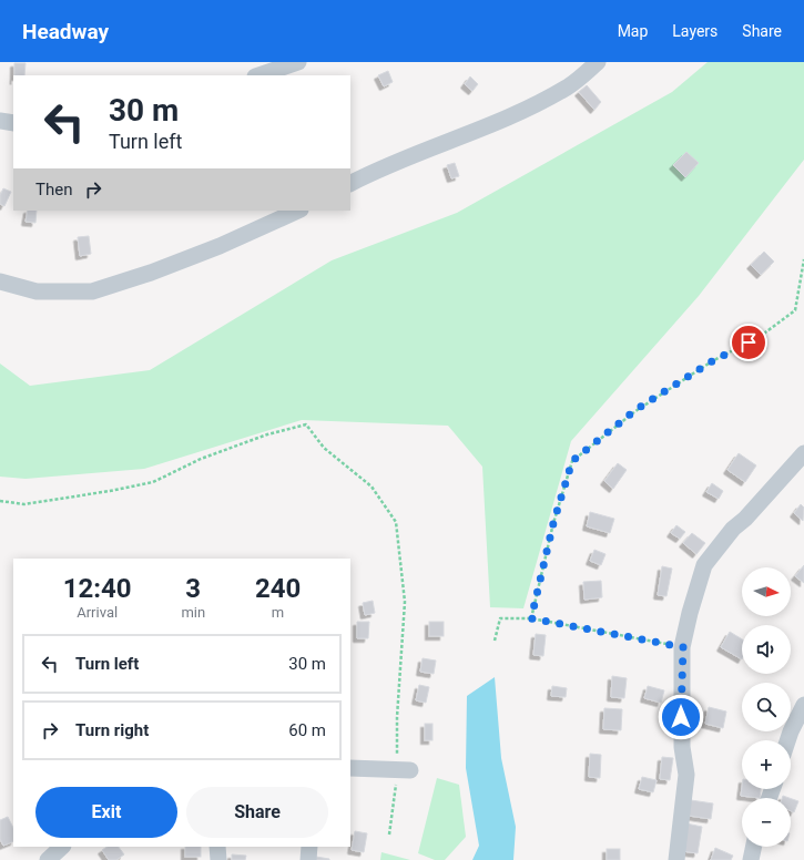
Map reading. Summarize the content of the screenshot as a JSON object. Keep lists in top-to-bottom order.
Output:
{
  "north": "right",
  "page": {
    "header": "Headway",
    "nav": ["Map", "Layers", "Share"],
    "turn": ["30 m", "Turn left"],
    "then": "Then",
    "eta": [
      "12:40",
      "Arrival",
      "3",
      "min",
      "240",
      "m"
    ],
    "map_buttons": ["+", "−"],
    "list": [
      {
        "name": "Turn left",
        "value": "30 m"
      },
      {
        "name": "Turn right",
        "value": "60 m"
      }
    ],
    "buttons": ["Exit", "Share"]
  }
}
